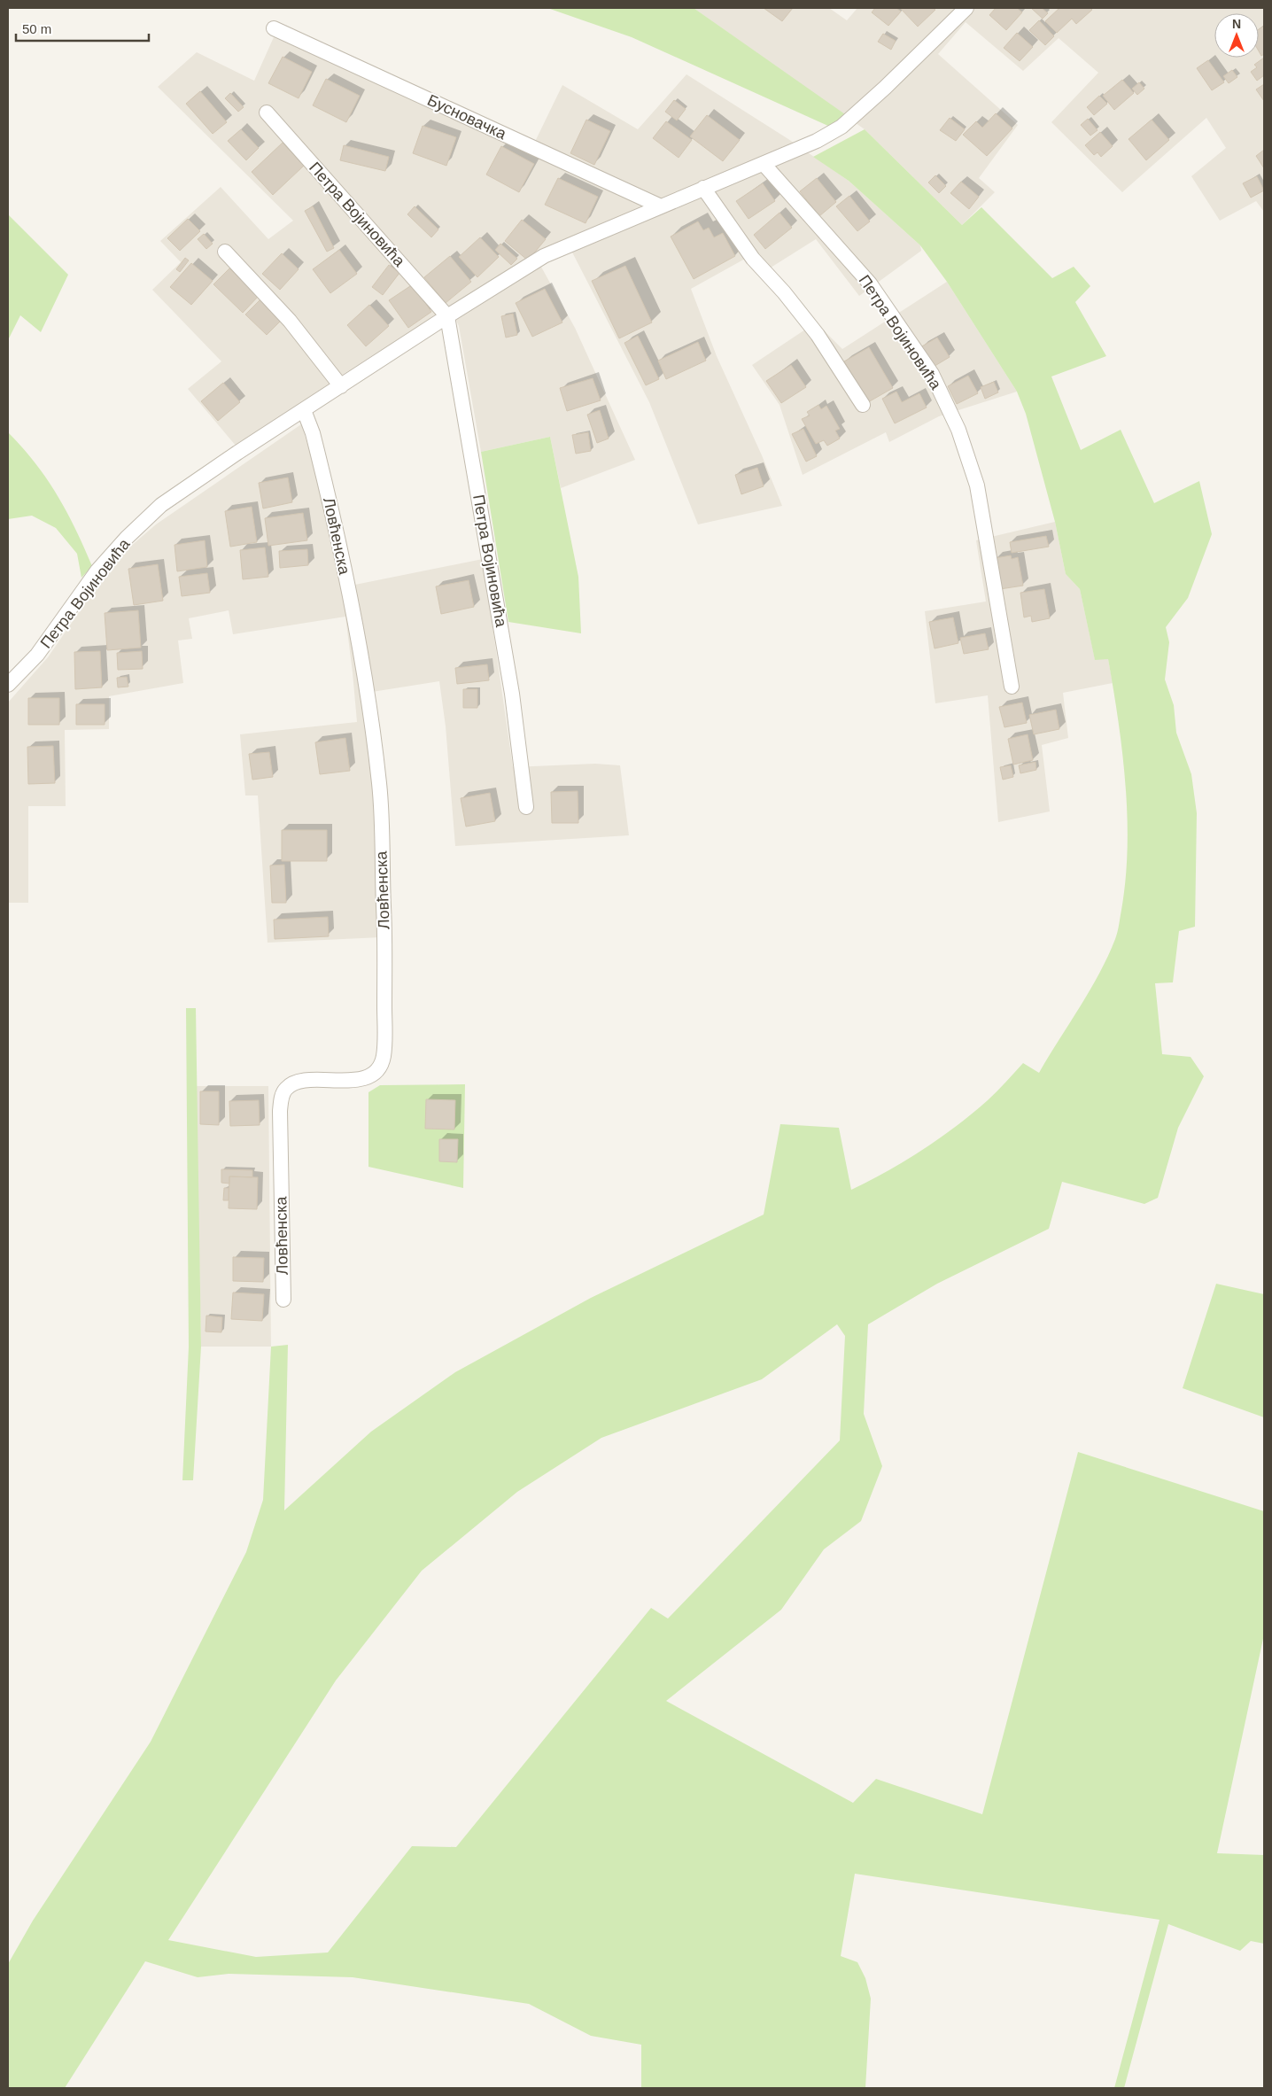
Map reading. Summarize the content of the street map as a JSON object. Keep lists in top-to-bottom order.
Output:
{
  "streets": {
    "street": ["Бусновачка", "Петра Војиновића", "Ловћенска"]
  },
  "crossings": [
    ["Бусновачка", "Петра Војиновића"],
    ["Петра Војиновића", "Ловћенска"]
  ],
  "scale_bar": "50 m",
  "north": "top"
}
